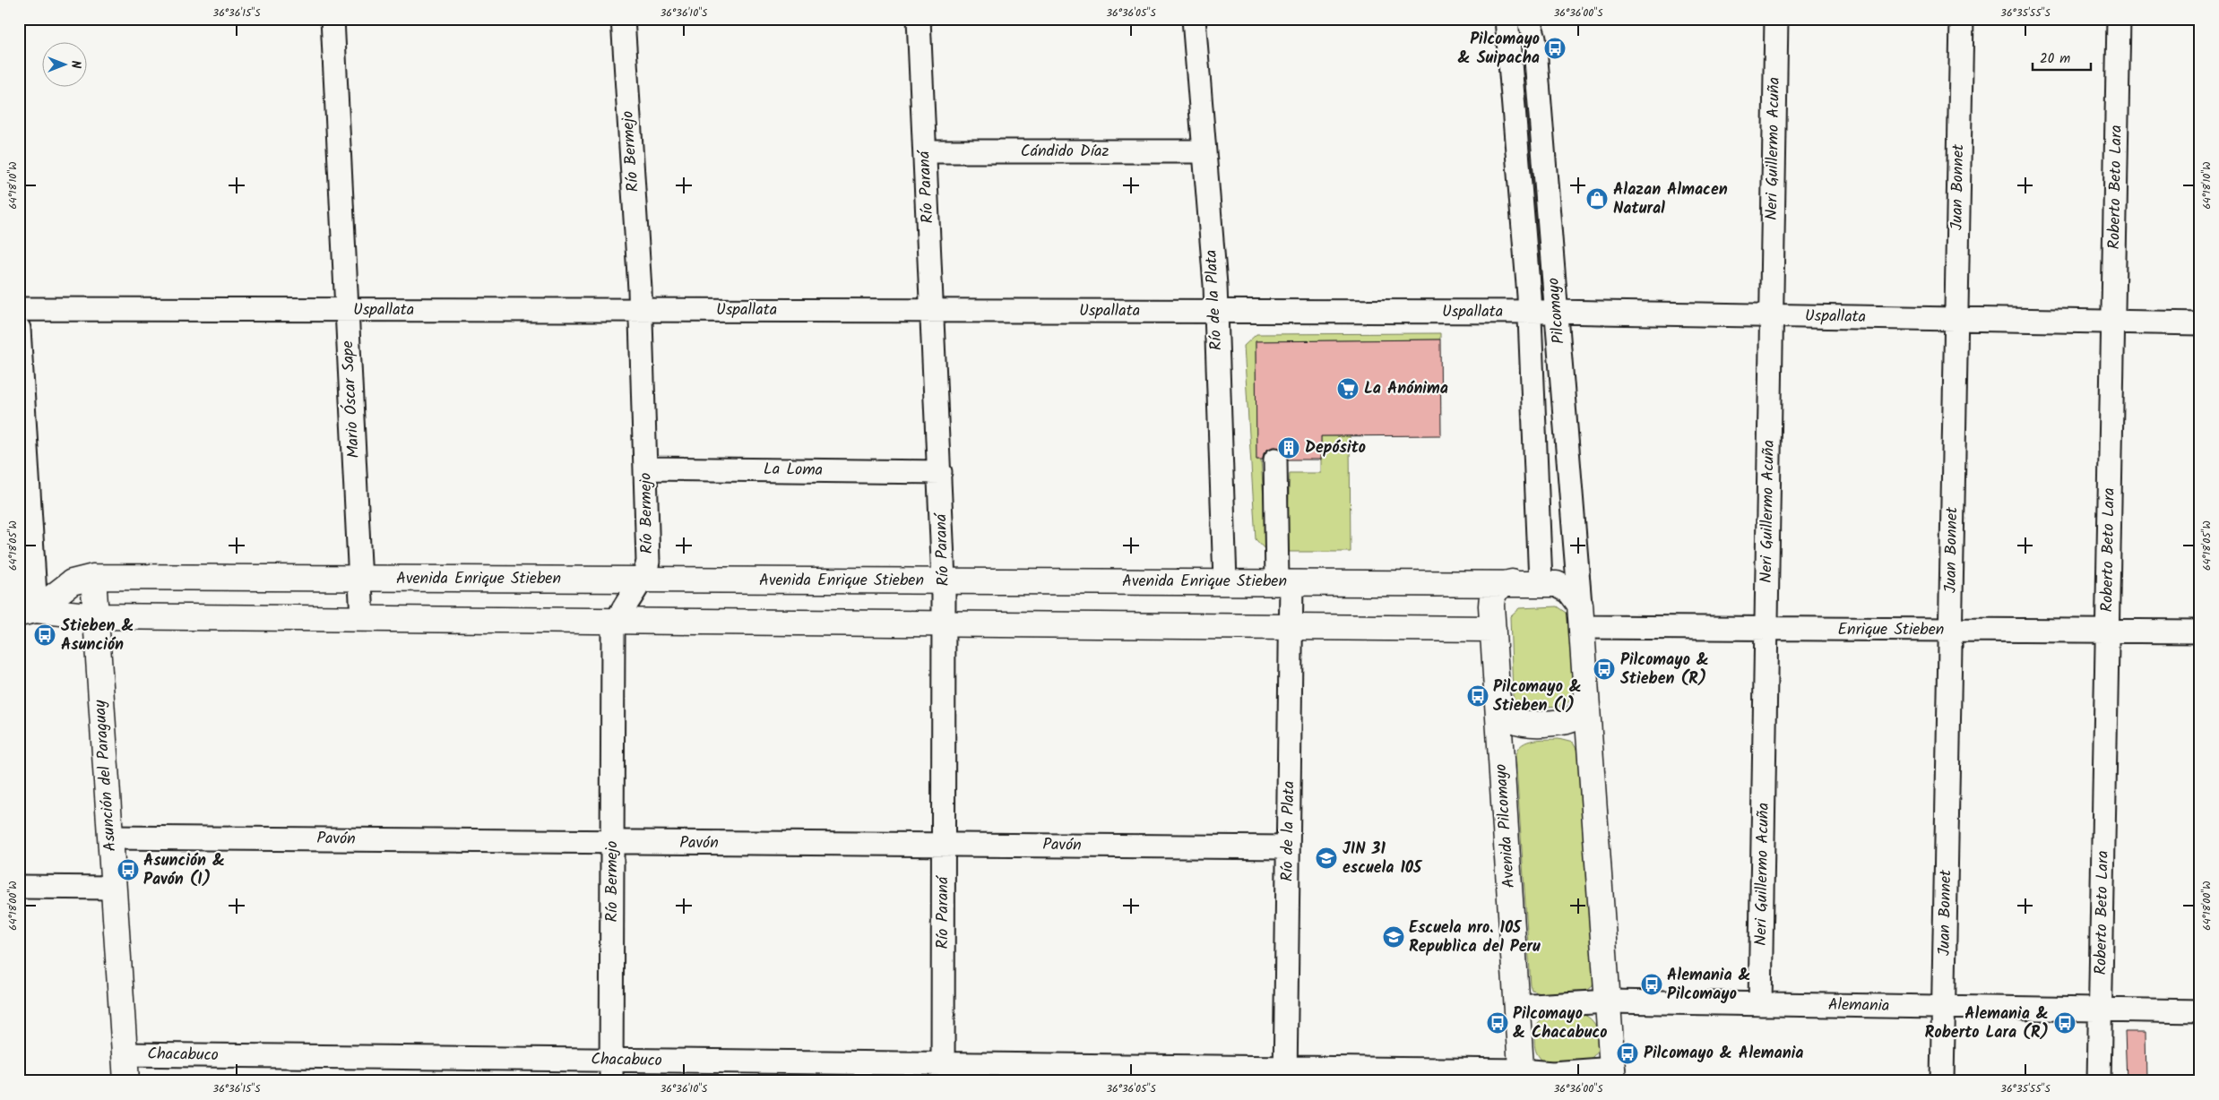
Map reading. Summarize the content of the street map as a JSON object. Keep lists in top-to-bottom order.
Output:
{
  "streets": {
    "main road": ["Avenida Enrique Stieben", "Asunción del Paraguay", "Avenida Pilcomayo"],
    "street": [
      "Neri Guillermo Acuña",
      "Río Bermejo",
      "Cándido Díaz",
      "Río Paraná",
      "Juan Bonnet",
      "Roberto Beto Lara",
      "Río de la Plata",
      "Uspallata",
      "Pilcomayo",
      "Mario Óscar Sape",
      "La Loma",
      "Enrique Stieben",
      "Pavón",
      "Alemania",
      "Chacabuco"
    ]
  },
  "crossings": [
    ["Neri Guillermo Acuña", "Uspallata"],
    ["Neri Guillermo Acuña", "Enrique Stieben"],
    ["Neri Guillermo Acuña", "Alemania"],
    ["Río Bermejo", "Uspallata"],
    ["Río Bermejo", "La Loma"],
    ["Río Bermejo", "Avenida Enrique Stieben"],
    ["Río Bermejo", "Pavón"],
    ["Río Bermejo", "Chacabuco"],
    ["Cándido Díaz", "Río Paraná"],
    ["Cándido Díaz", "Río de la Plata"],
    ["Río Paraná", "Uspallata"],
    ["Río Paraná", "La Loma"],
    ["Río Paraná", "Avenida Enrique Stieben"],
    ["Río Paraná", "Pavón"],
    ["Río Paraná", "Chacabuco"],
    ["Juan Bonnet", "Uspallata"],
    ["Juan Bonnet", "Enrique Stieben"],
    ["Juan Bonnet", "Alemania"],
    ["Roberto Beto Lara", "Uspallata"],
    ["Roberto Beto Lara", "Enrique Stieben"],
    ["Roberto Beto Lara", "Alemania"],
    ["Río de la Plata", "Uspallata"],
    ["Río de la Plata", "Avenida Enrique Stieben"],
    ["Río de la Plata", "Pavón"],
    ["Río de la Plata", "Chacabuco"],
    ["Uspallata", "Pilcomayo"],
    ["Uspallata", "Mario Óscar Sape"],
    ["Pilcomayo", "Avenida Enrique Stieben"],
    ["Pilcomayo", "Enrique Stieben"],
    ["Pilcomayo", "Avenida Pilcomayo"],
    ["Mario Óscar Sape", "Avenida Enrique Stieben"],
    ["Avenida Enrique Stieben", "Enrique Stieben"],
    ["Avenida Enrique Stieben", "Asunción del Paraguay"],
    ["Avenida Enrique Stieben", "Avenida Pilcomayo"],
    ["Enrique Stieben", "Avenida Pilcomayo"],
    ["Asunción del Paraguay", "Pavón"],
    ["Asunción del Paraguay", "Chacabuco"],
    ["Avenida Pilcomayo", "Alemania"],
    ["Avenida Pilcomayo", "Chacabuco"]
  ],
  "places": {
    "bus stop": [
      "Pilcomayo & Suipacha",
      "Stieben & Asunción",
      "Pilcomayo & Stieben (R)",
      "Pilcomayo & Stieben (I)",
      "Asunción & Pavón (I)",
      "Alemania & Pilcomayo",
      "Pilcomayo & Chacabuco",
      "Alemania & Roberto Lara (R)",
      "Pilcomayo & Alemania"
    ],
    "shop": ["Alazan Almacen Natural"],
    "supermarket": ["La Anónima"],
    "building": ["Depósito"],
    "school or university": ["JIN 31 escuela 105", "Escuela nro. 105 Republica del Peru"]
  },
  "scale_bar": "20 m",
  "north": "right",
  "coordinates": [
    "36°36'15\"S",
    "36°36'10\"S",
    "36°36'05\"S",
    "36°36'00\"S",
    "36°35'55\"S",
    "64°18'10\"W",
    "64°18'05\"W",
    "64°18'00\"W"
  ]
}
